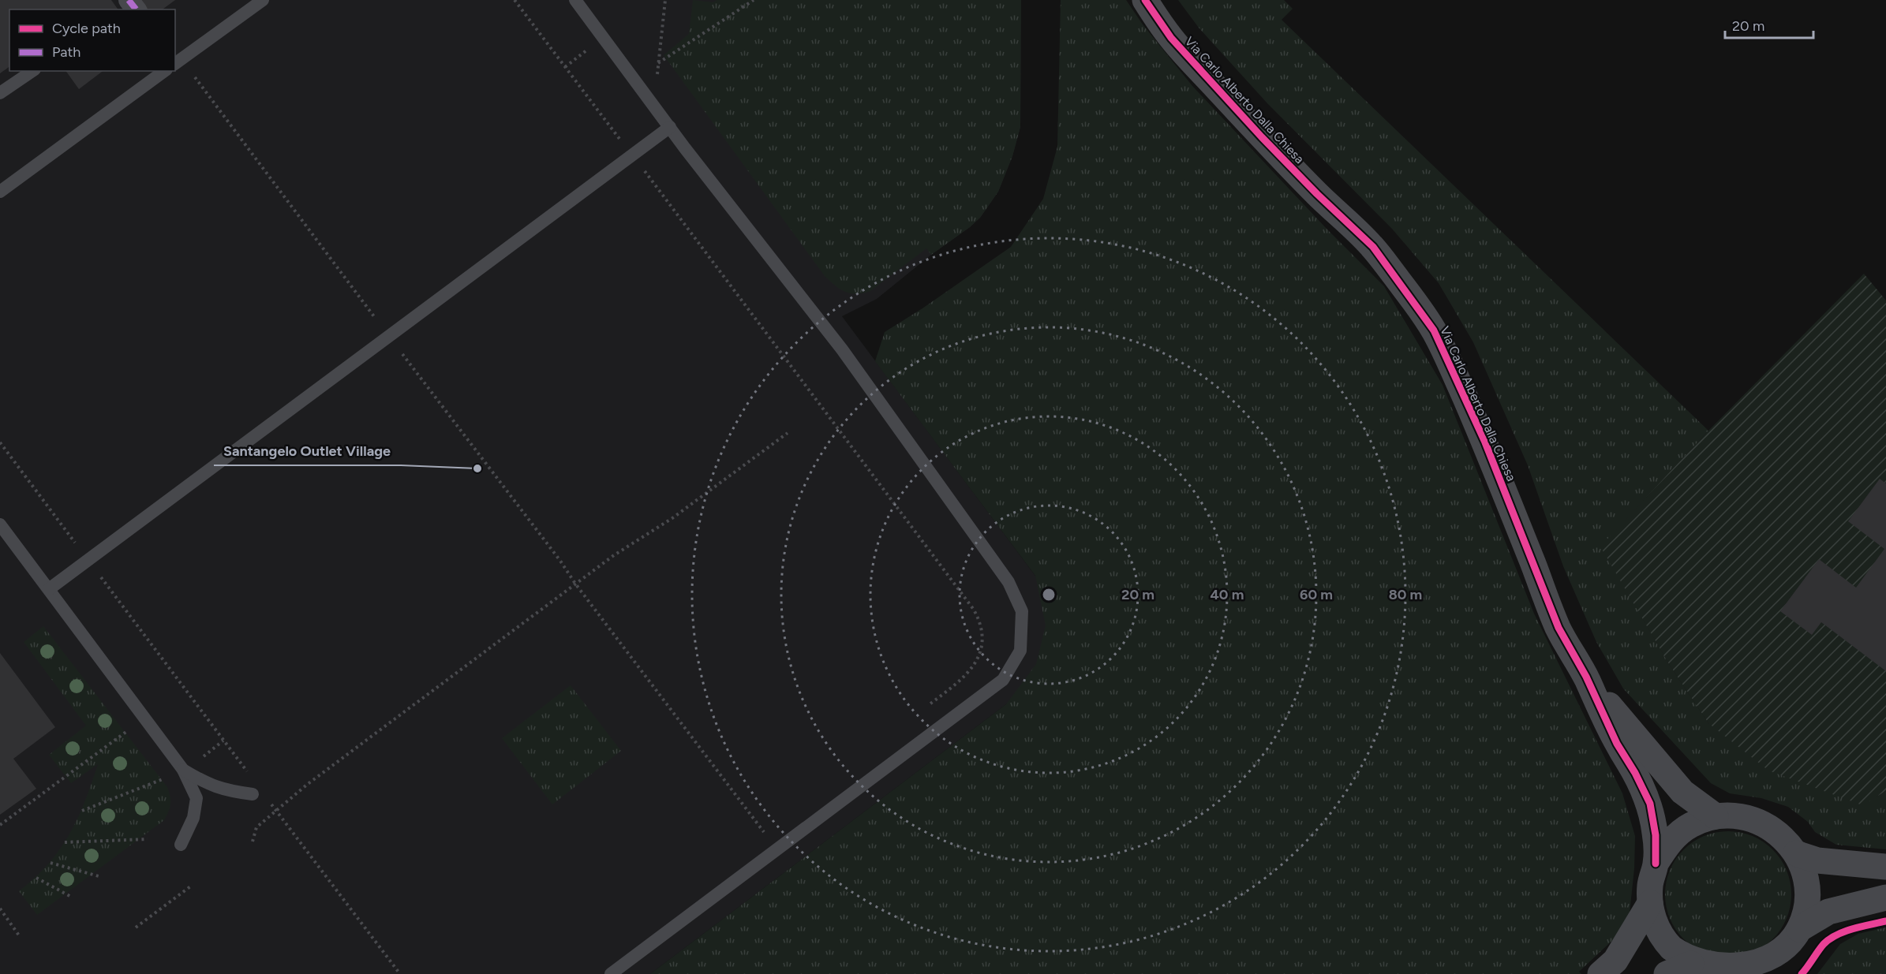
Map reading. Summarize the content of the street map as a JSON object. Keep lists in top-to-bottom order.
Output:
{
  "streets": {
    "street": ["Via Carlo Alberto Dalla Chiesa"]
  },
  "places": ["Santangelo Outlet Village"],
  "legend": ["Cycle path", "Path"],
  "scale_bar": "20 m",
  "rings": [
    "20 m",
    "40 m",
    "60 m",
    "80 m"
  ]
}
